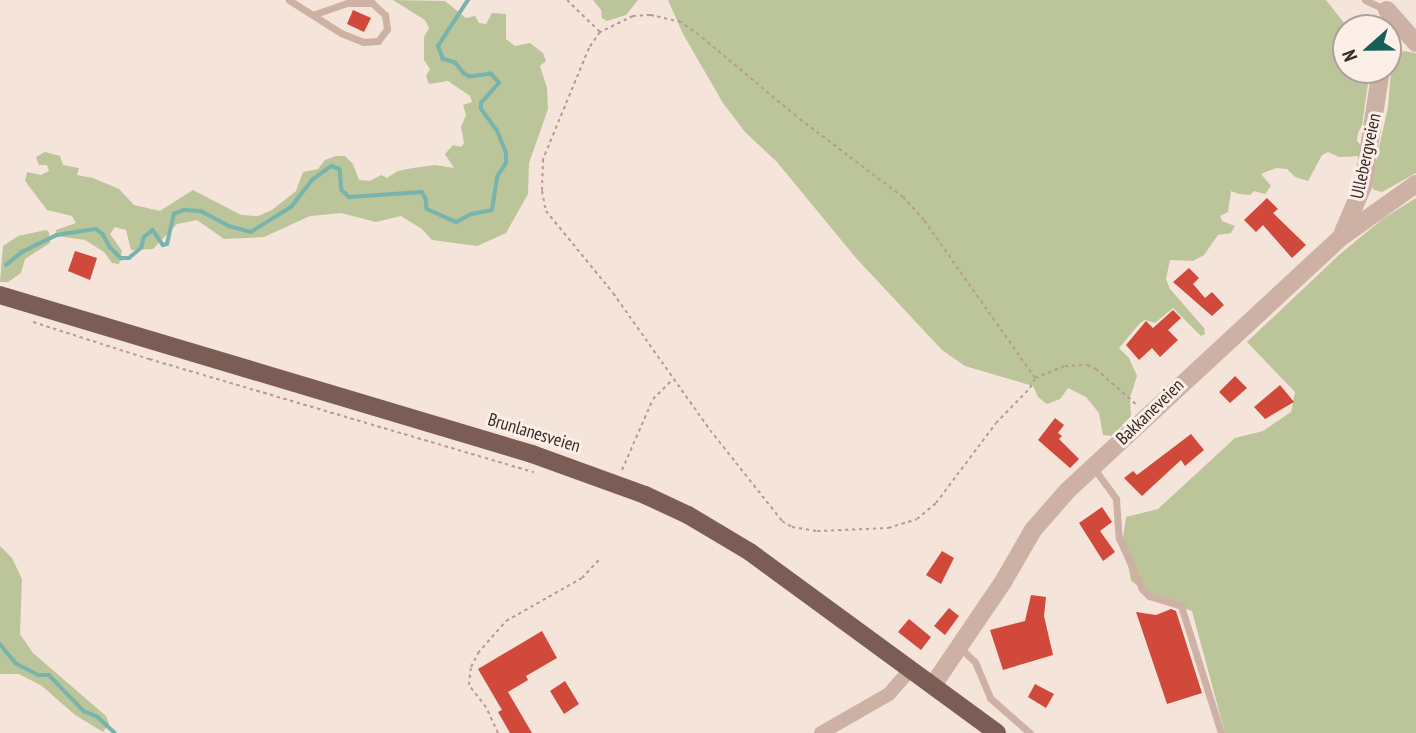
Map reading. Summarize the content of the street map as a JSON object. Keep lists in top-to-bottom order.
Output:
{
  "streets": {
    "main road": ["Brunlanesveien"],
    "street": ["Ullebergveien", "Bakkaneveien"]
  },
  "crossings": [
    ["Ullebergveien", "Bakkaneveien"],
    ["Bakkaneveien", "Brunlanesveien"]
  ],
  "north": "left"
}
